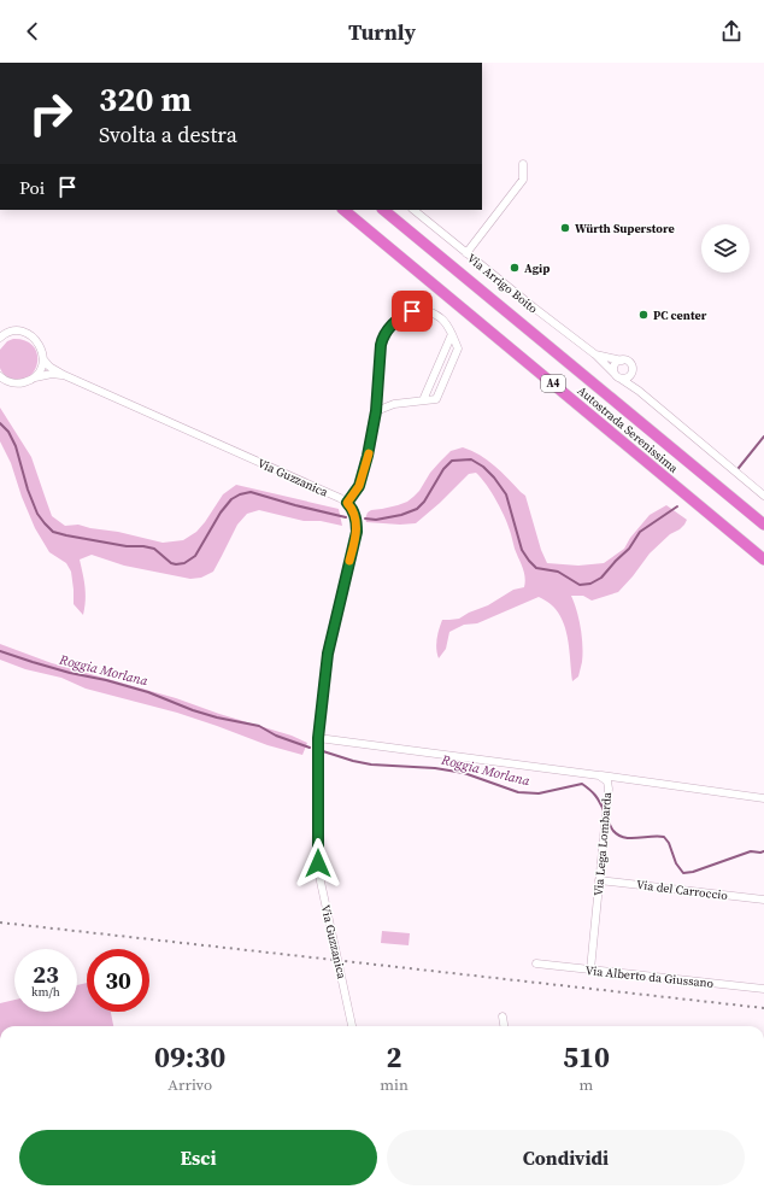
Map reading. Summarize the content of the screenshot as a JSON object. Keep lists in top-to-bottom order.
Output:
{
  "streets": {
    "highway": ["A4", "Autostrada Serenissima"],
    "street": [
      "Via Arrigo Boito",
      "Via Guzzanica",
      "Via Lega Lombarda",
      "Via del Carroccio",
      "Via Alberto da Giussano"
    ]
  },
  "crossings": [
    ["Via Guzzanica", "Via Lega Lombarda"],
    ["Via Lega Lombarda", "Via del Carroccio"],
    ["Via Lega Lombarda", "Via Alberto da Giussano"]
  ],
  "water": ["Roggia Morlana"],
  "places": ["Würth Superstore", "Agip", "PC center"],
  "page": {
    "header": "Turnly",
    "turn": ["320 m", "Svolta a destra"],
    "then": "Poi",
    "speed": "23 km/h",
    "limit": "30",
    "eta": [
      "09:30",
      "Arrivo",
      "2",
      "min",
      "510",
      "m"
    ],
    "buttons": ["Esci", "Condividi"]
  }
}
